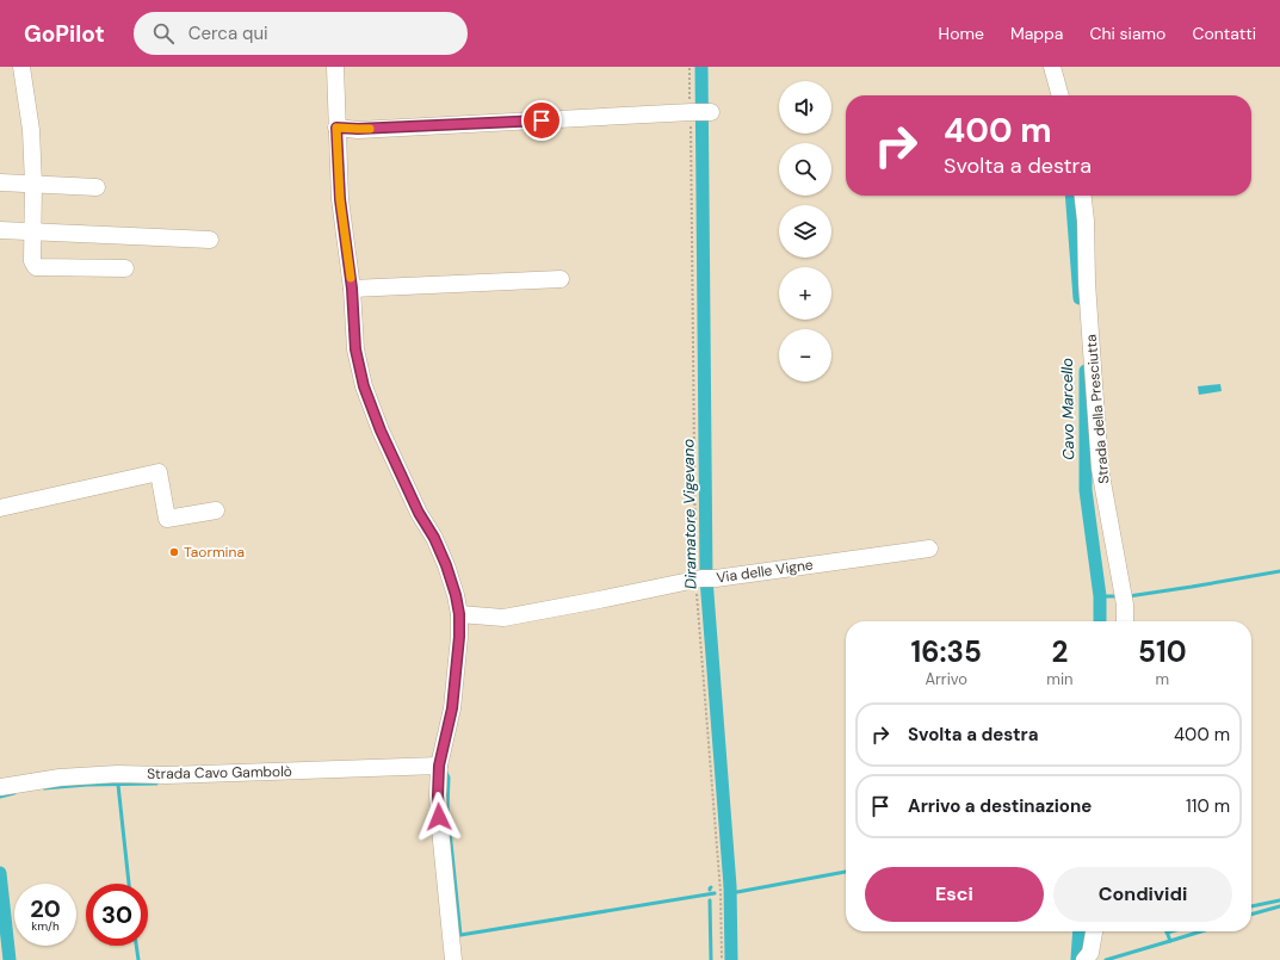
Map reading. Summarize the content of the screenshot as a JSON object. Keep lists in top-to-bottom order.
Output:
{
  "streets": {
    "street": ["Strada della Presciutta", "Via delle Vigne", "Strada Cavo Gambolò"]
  },
  "water": ["Cavo Marcello", "Diramatore Vigevano"],
  "places": ["Taormina"],
  "page": {
    "header": "GoPilot",
    "search": "Cerca qui",
    "nav": [
      "Home",
      "Mappa",
      "Chi siamo",
      "Contatti"
    ],
    "map_buttons": ["+", "−"],
    "turn": ["400 m", "Svolta a destra"],
    "eta": [
      "16:35",
      "Arrivo",
      "2",
      "min",
      "510",
      "m"
    ],
    "list": [
      {
        "name": "Svolta a destra",
        "value": "400 m"
      },
      {
        "name": "Arrivo a destinazione",
        "value": "110 m"
      }
    ],
    "buttons": ["Esci", "Condividi"],
    "speed": "20 km/h",
    "limit": "30"
  }
}
